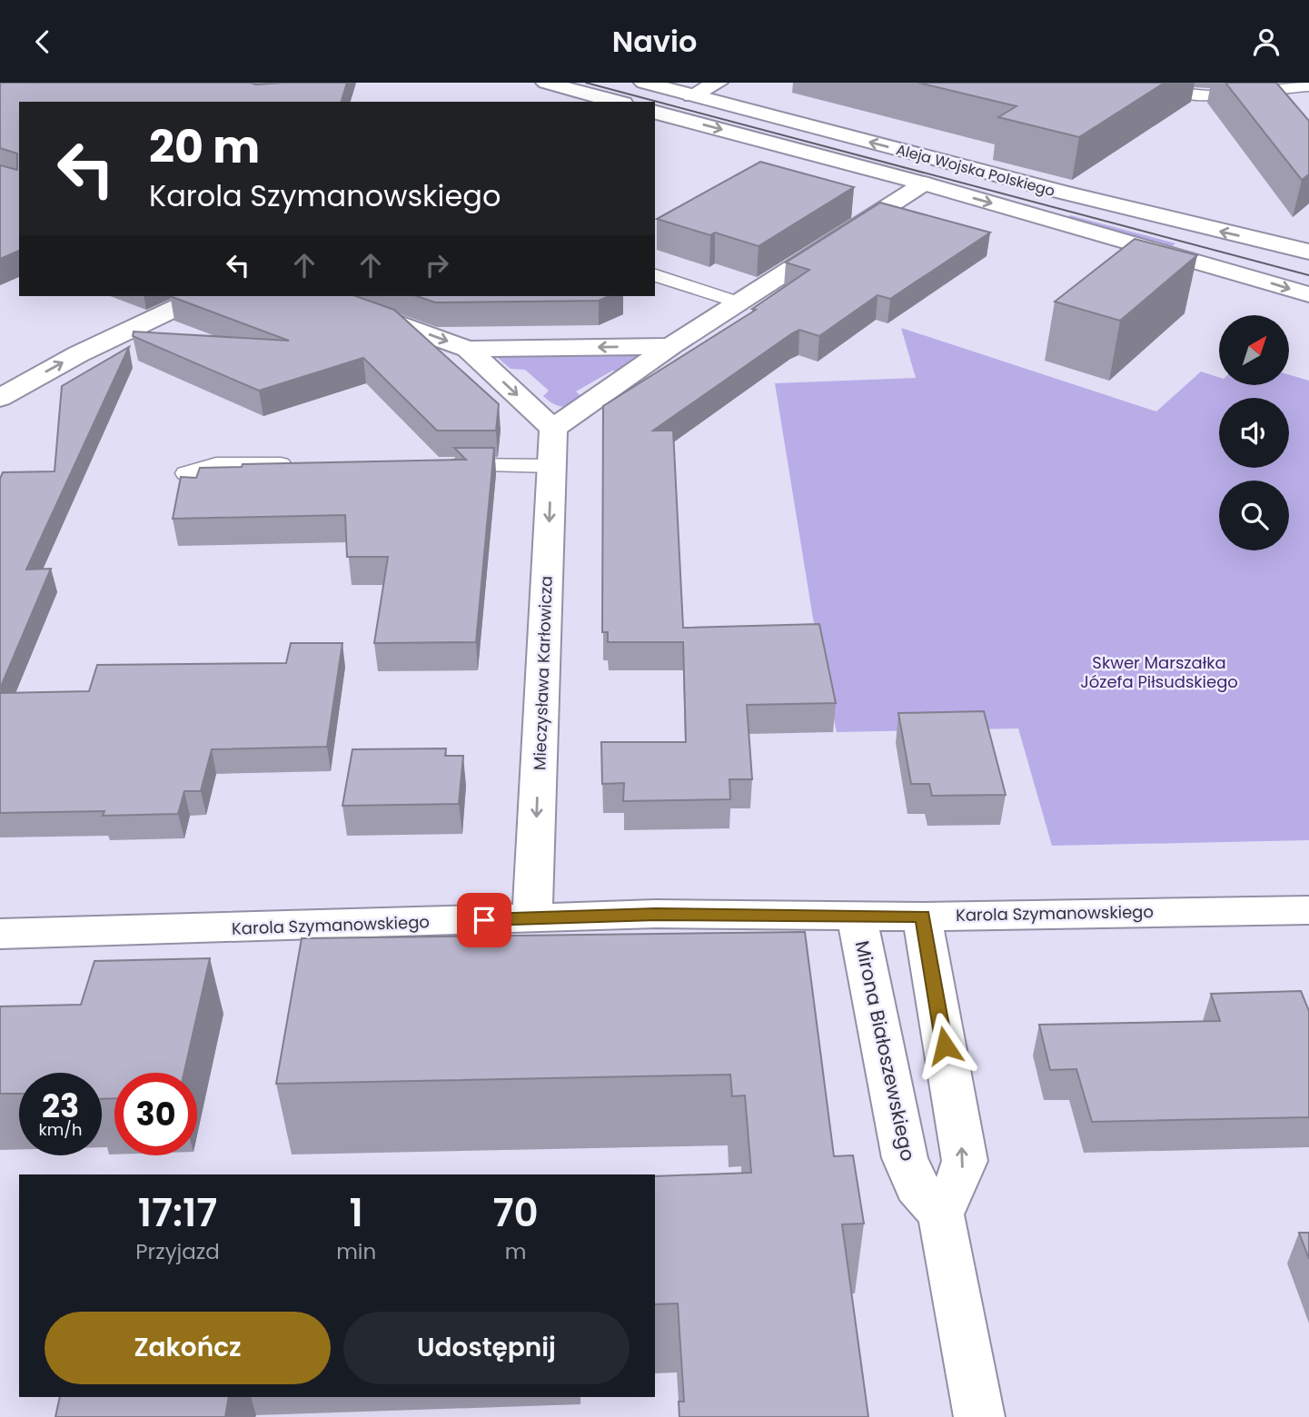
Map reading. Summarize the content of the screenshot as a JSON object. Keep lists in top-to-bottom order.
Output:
{
  "streets": {
    "street": [
      "Aleja Wojska Polskiego",
      "Mieczysława Karłowicza",
      "Karola Szymanowskiego",
      "Mirona Białoszewskiego"
    ]
  },
  "crossings": [
    ["Mieczysława Karłowicza", "Karola Szymanowskiego"],
    ["Karola Szymanowskiego", "Mirona Białoszewskiego"]
  ],
  "one_way": ["Mieczysława Karłowicza"],
  "parks": ["Skwer Marszałka Józefa Piłsudskiego"],
  "north": "top right",
  "page": {
    "header": "Navio",
    "turn": ["20 m", "Karola Szymanowskiego"],
    "speed": "23 km/h",
    "limit": "30",
    "eta": [
      "17:17",
      "Przyjazd",
      "1",
      "min",
      "70",
      "m"
    ],
    "buttons": ["Zakończ", "Udostępnij"]
  }
}
